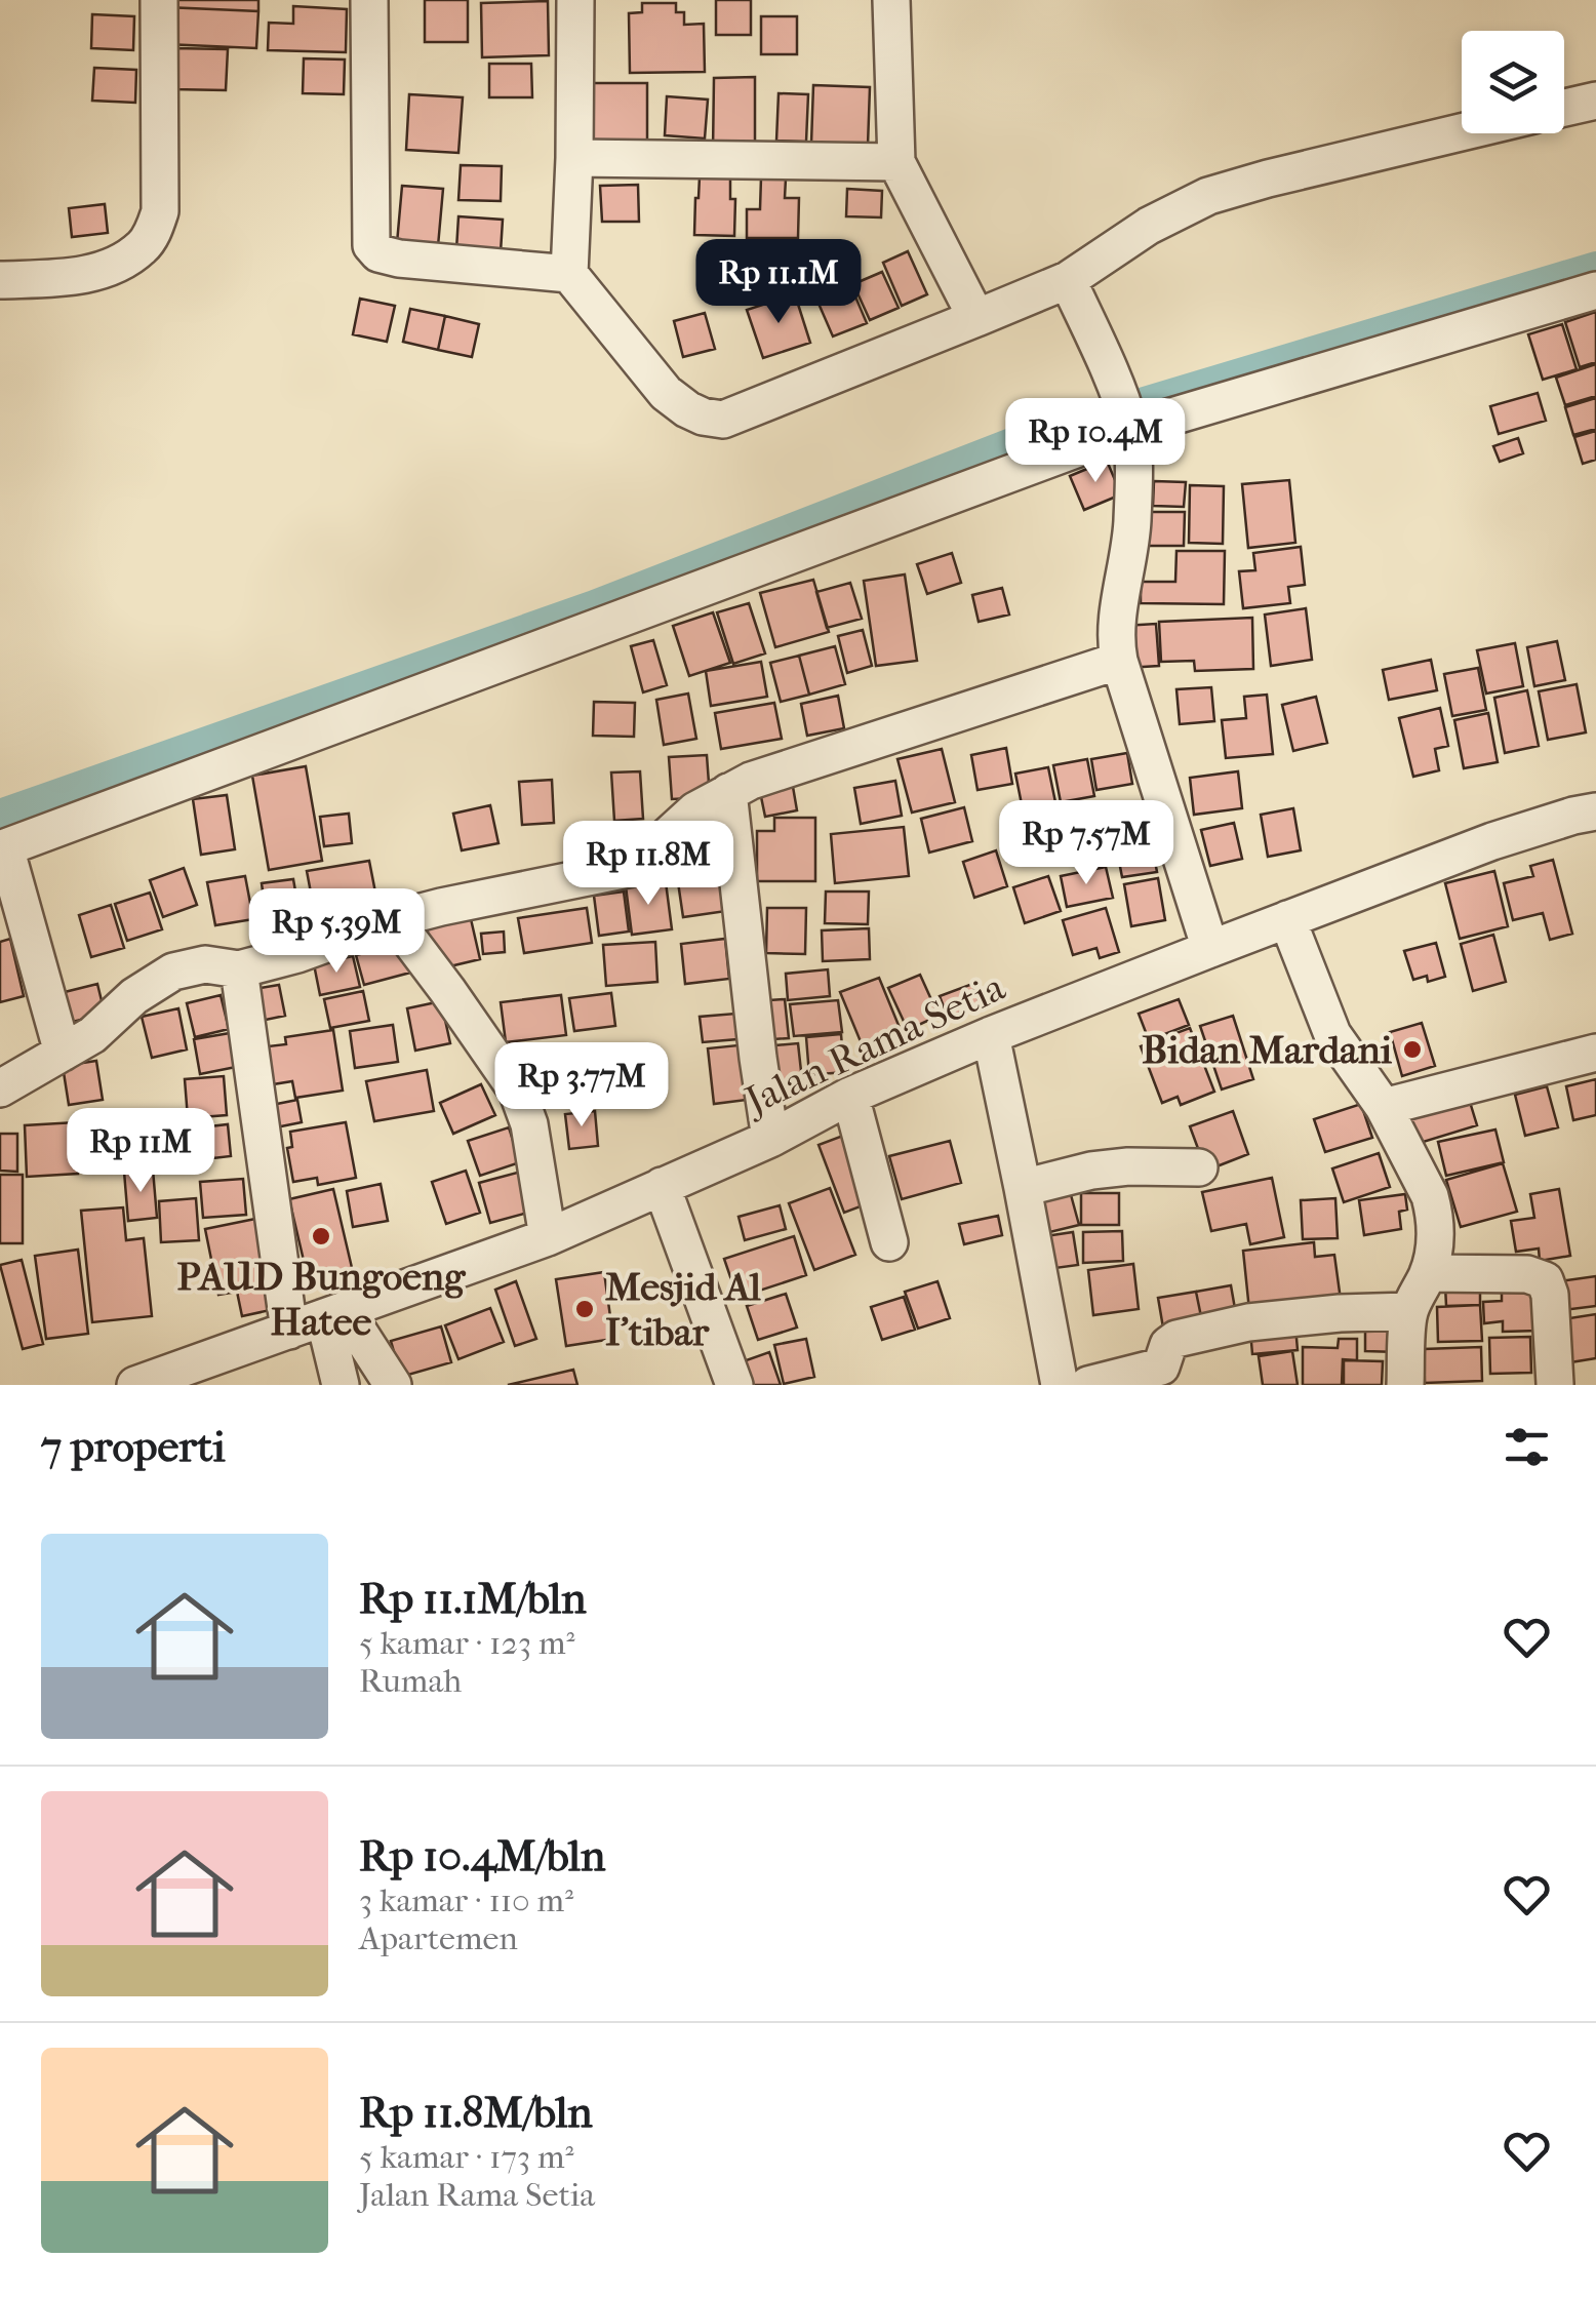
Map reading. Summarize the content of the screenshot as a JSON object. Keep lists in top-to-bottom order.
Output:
{
  "streets": {
    "street": ["Jalan Rama Setia"]
  },
  "places": ["Bidan Mardani", "PAUD Bungoeng Hatee", "Mesjid Al I'tibar"],
  "page": {
    "price": [
      "Rp 11.1M",
      "Rp 10.4M",
      "Rp 7.57M",
      "Rp 11.8M",
      "Rp 5.39M",
      "Rp 3.77M",
      "Rp 11M"
    ],
    "heading": "7 properti",
    "list": [
      {
        "name": "Rp 11.1M/bln",
        "note": "5 kamar · 123 m² · Rumah"
      },
      {
        "name": "Rp 10.4M/bln",
        "note": "3 kamar · 110 m² · Apartemen"
      },
      {
        "name": "Rp 11.8M/bln",
        "note": "5 kamar · 173 m² · Jalan Rama Setia"
      }
    ]
  }
}
